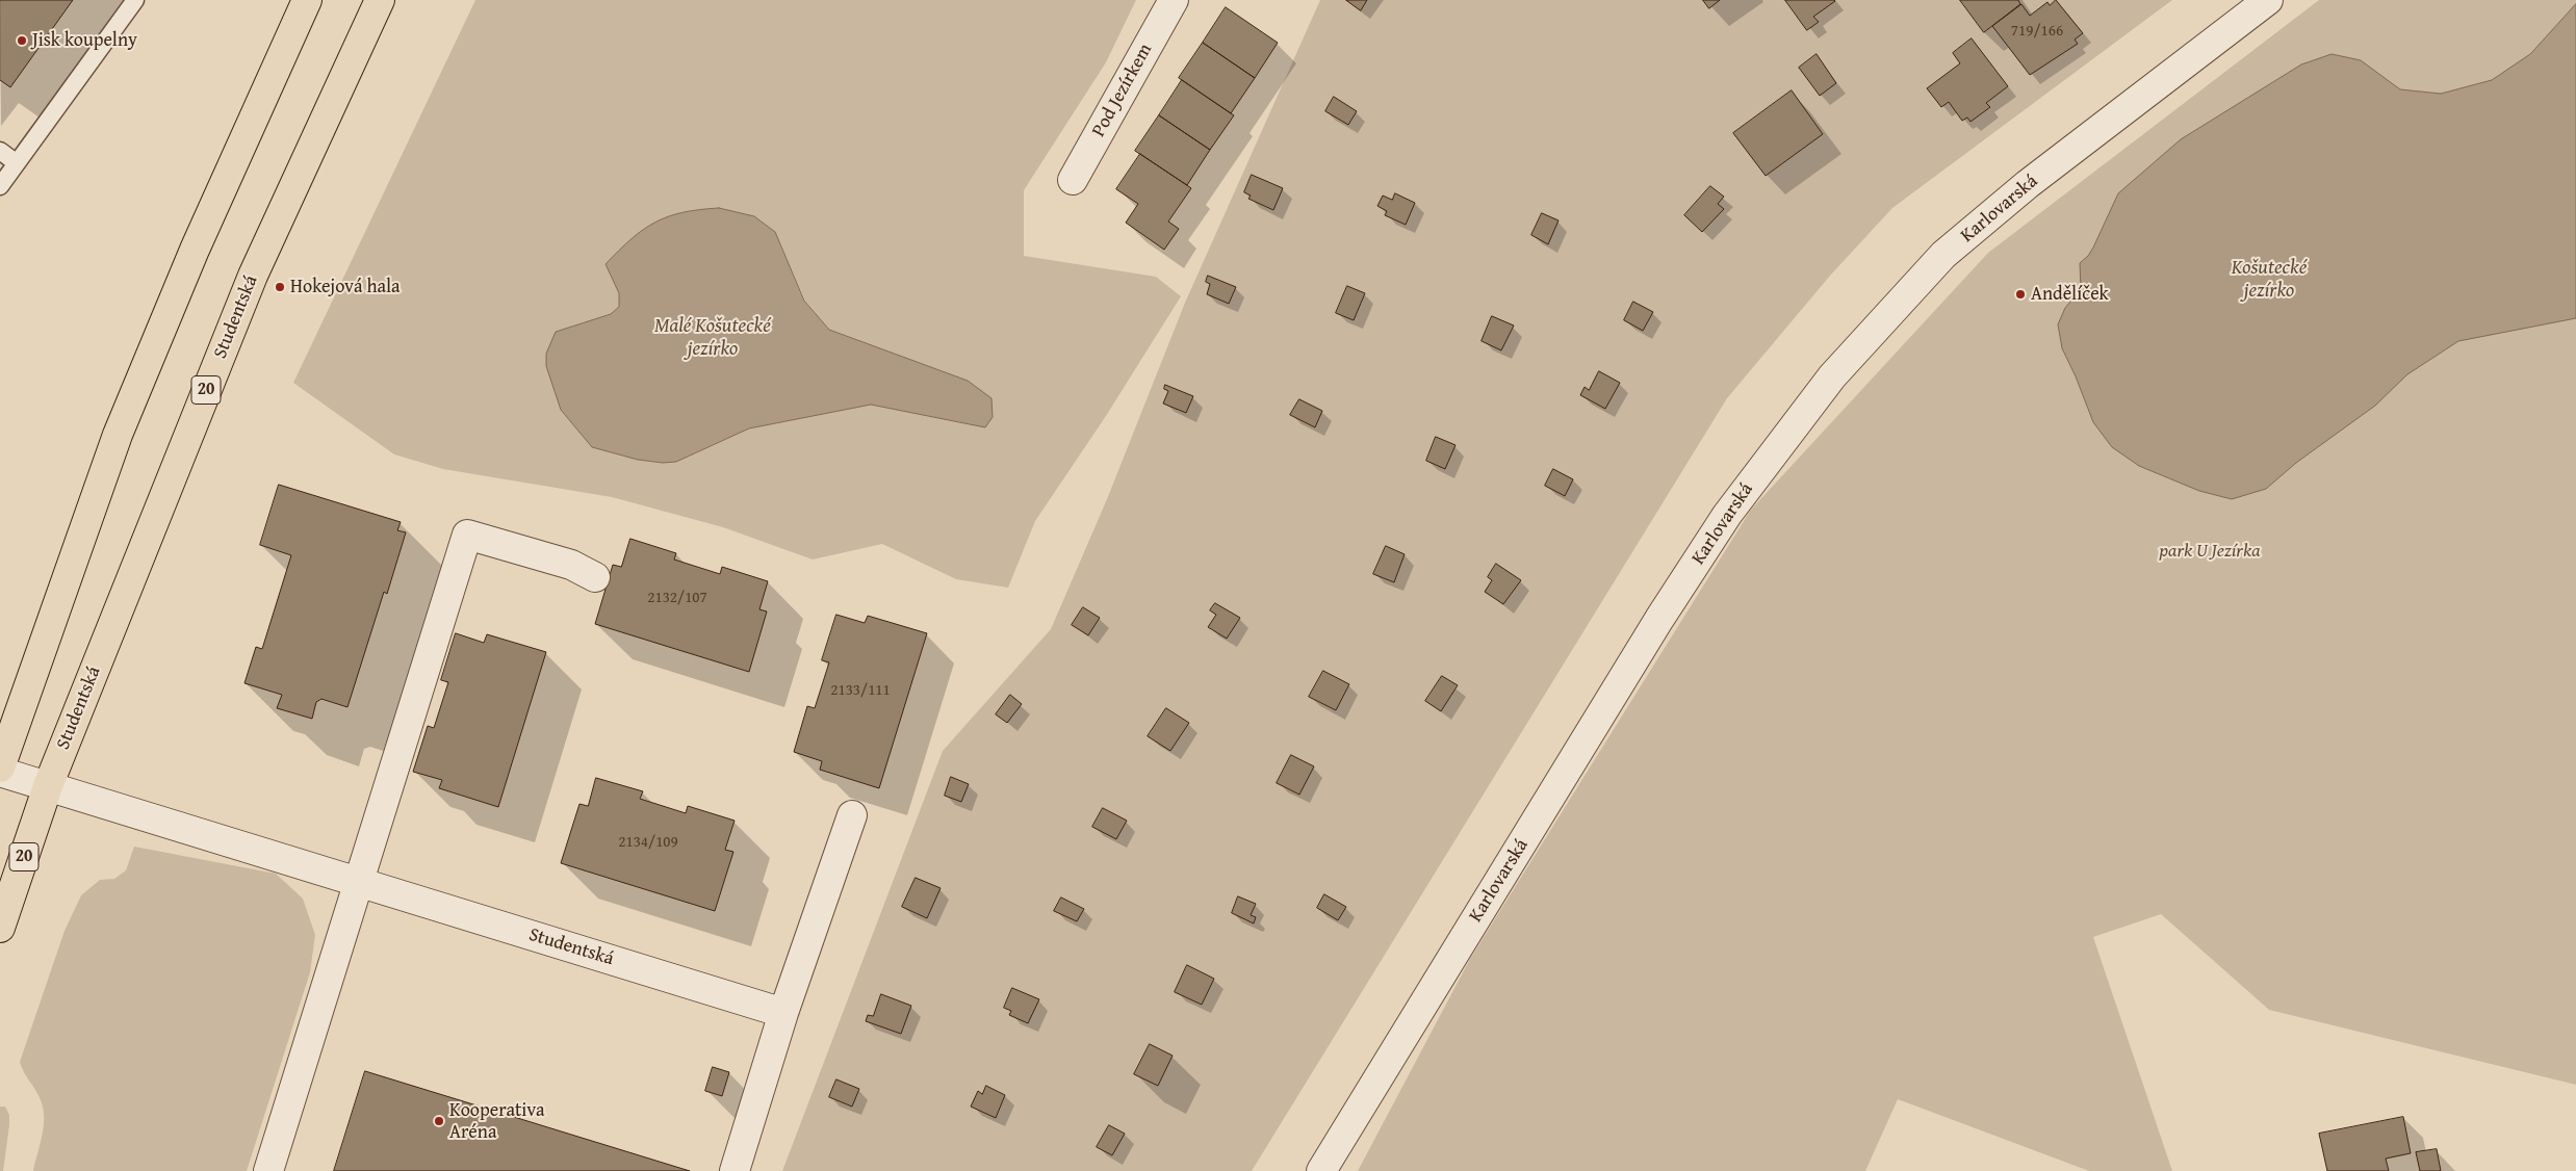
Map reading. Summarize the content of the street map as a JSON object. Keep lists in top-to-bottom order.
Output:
{
  "streets": {
    "main road": ["Studentská", "20"],
    "street": ["Pod Jezírkem", "Karlovarská"]
  },
  "water": ["Košutecké jezírko", "Malé Košutecké jezírko"],
  "parks": ["park U Jezírka"],
  "places": [
    "Jisk koupelny",
    "Hokejová hala",
    "Andělíček",
    "Kooperativa Aréna"
  ],
  "house_numbers": [
    "719/166",
    "2132/107",
    "2133/111",
    "2134/109"
  ]
}
